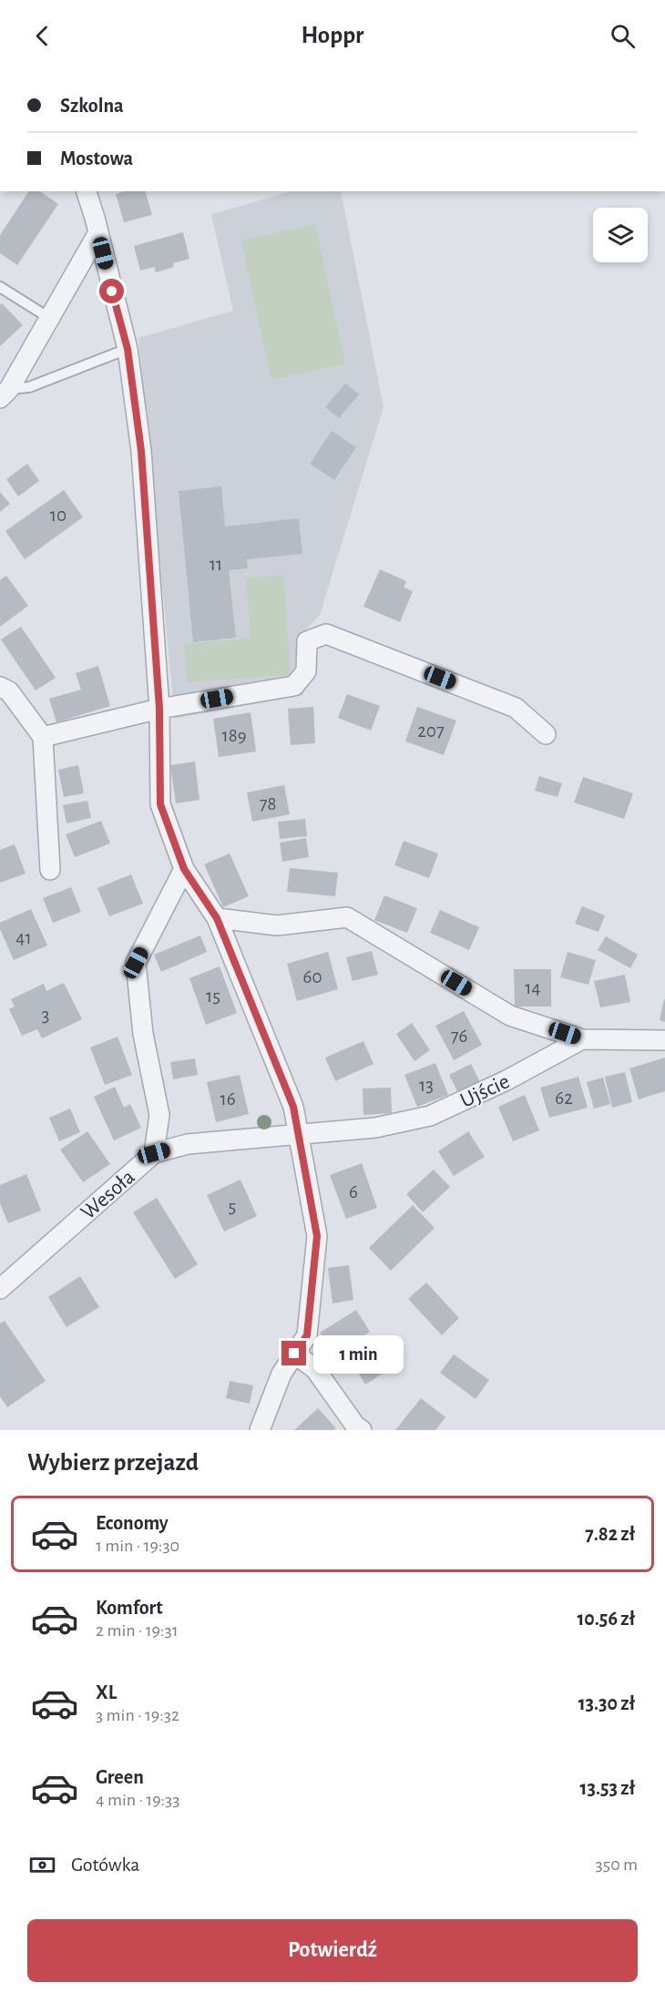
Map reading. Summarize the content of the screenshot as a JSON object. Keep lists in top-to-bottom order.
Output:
{
  "streets": {
    "street": ["Ujście", "Wesoła"]
  },
  "crossings": [
    ["Ujście", "Wesoła"]
  ],
  "house_numbers": [
    "10",
    "11",
    "207",
    "189",
    "78",
    "41",
    "60",
    "14",
    "15",
    "3",
    "76",
    "13",
    "62",
    "16",
    "6",
    "5"
  ],
  "page": {
    "header": "Hoppr",
    "banner": ["Szkolna", "Mostowa"],
    "bubble": "1 min",
    "heading": "Wybierz przejazd",
    "list": [
      {
        "name": "Economy",
        "note": "1 min · 19:30",
        "value": "7.82 zł"
      },
      {
        "name": "Komfort",
        "note": "2 min · 19:31",
        "value": "10.56 zł"
      },
      {
        "name": "XL",
        "note": "3 min · 19:32",
        "value": "13.30 zł"
      },
      {
        "name": "Green",
        "note": "4 min · 19:33",
        "value": "13.53 zł"
      }
    ],
    "pay": ["Gotówka", "350 m"],
    "buttons": "Potwierdź"
  }
}
